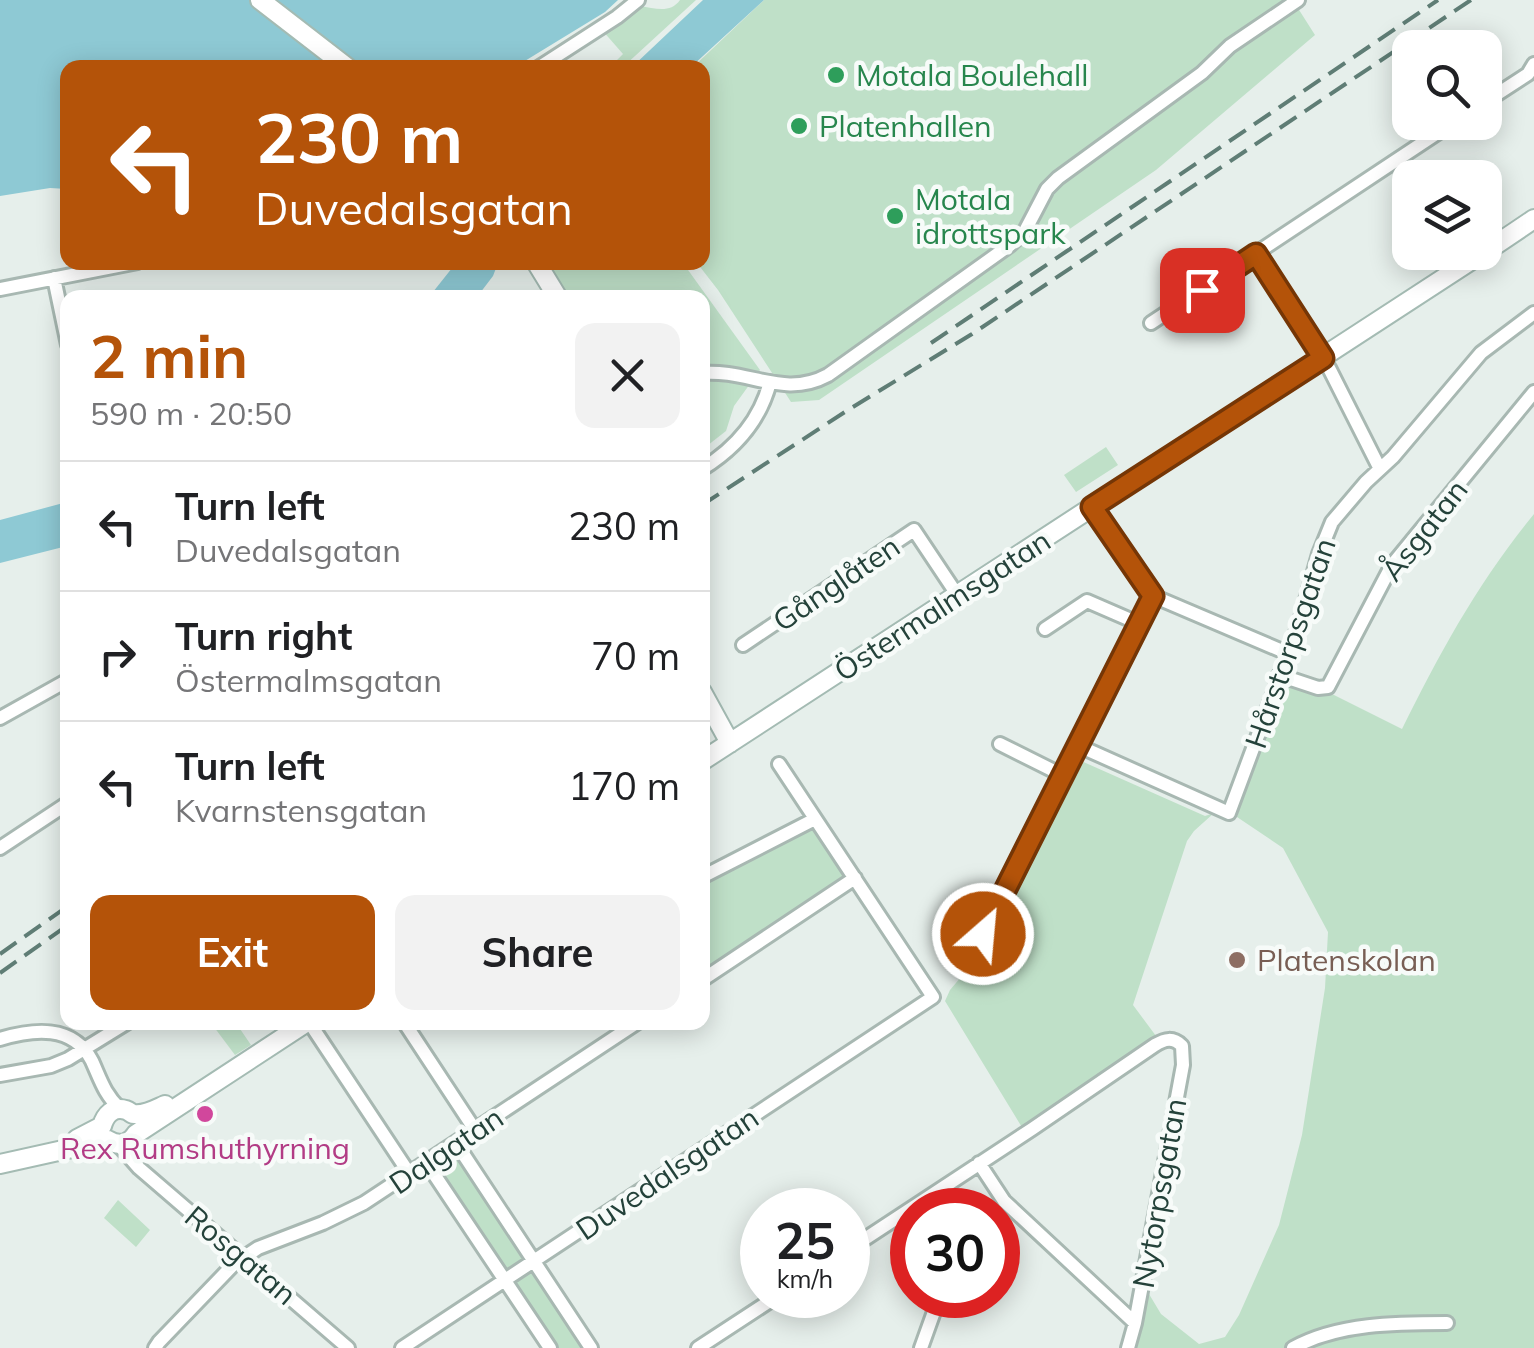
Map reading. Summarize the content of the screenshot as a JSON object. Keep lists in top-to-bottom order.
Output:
{
  "streets": {
    "street": [
      "Åsgatan",
      "Gånglåten",
      "Östermalmsgatan",
      "Hårstorpsgatan",
      "Dalgatan",
      "Duvedalsgatan",
      "Nytorpsgatan",
      "Rosgatan"
    ]
  },
  "crossings": [
    ["Åsgatan", "Hårstorpsgatan"],
    ["Gånglåten", "Östermalmsgatan"],
    ["Dalgatan", "Rosgatan"]
  ],
  "places": [
    "Motala Boulehall",
    "Platenhallen",
    "Motala idrottspark",
    "Platenskolan",
    "Rex Rumshuthyrning"
  ],
  "page": {
    "turn": ["230 m", "Duvedalsgatan"],
    "heading": ["2 min", "590 m · 20:50"],
    "list": [
      {
        "name": "Turn left",
        "note": "Duvedalsgatan",
        "value": "230 m"
      },
      {
        "name": "Turn right",
        "note": "Östermalmsgatan",
        "value": "70 m"
      },
      {
        "name": "Turn left",
        "note": "Kvarnstensgatan",
        "value": "170 m"
      }
    ],
    "buttons": ["Exit", "Share"],
    "speed": "25 km/h",
    "limit": "30"
  }
}
